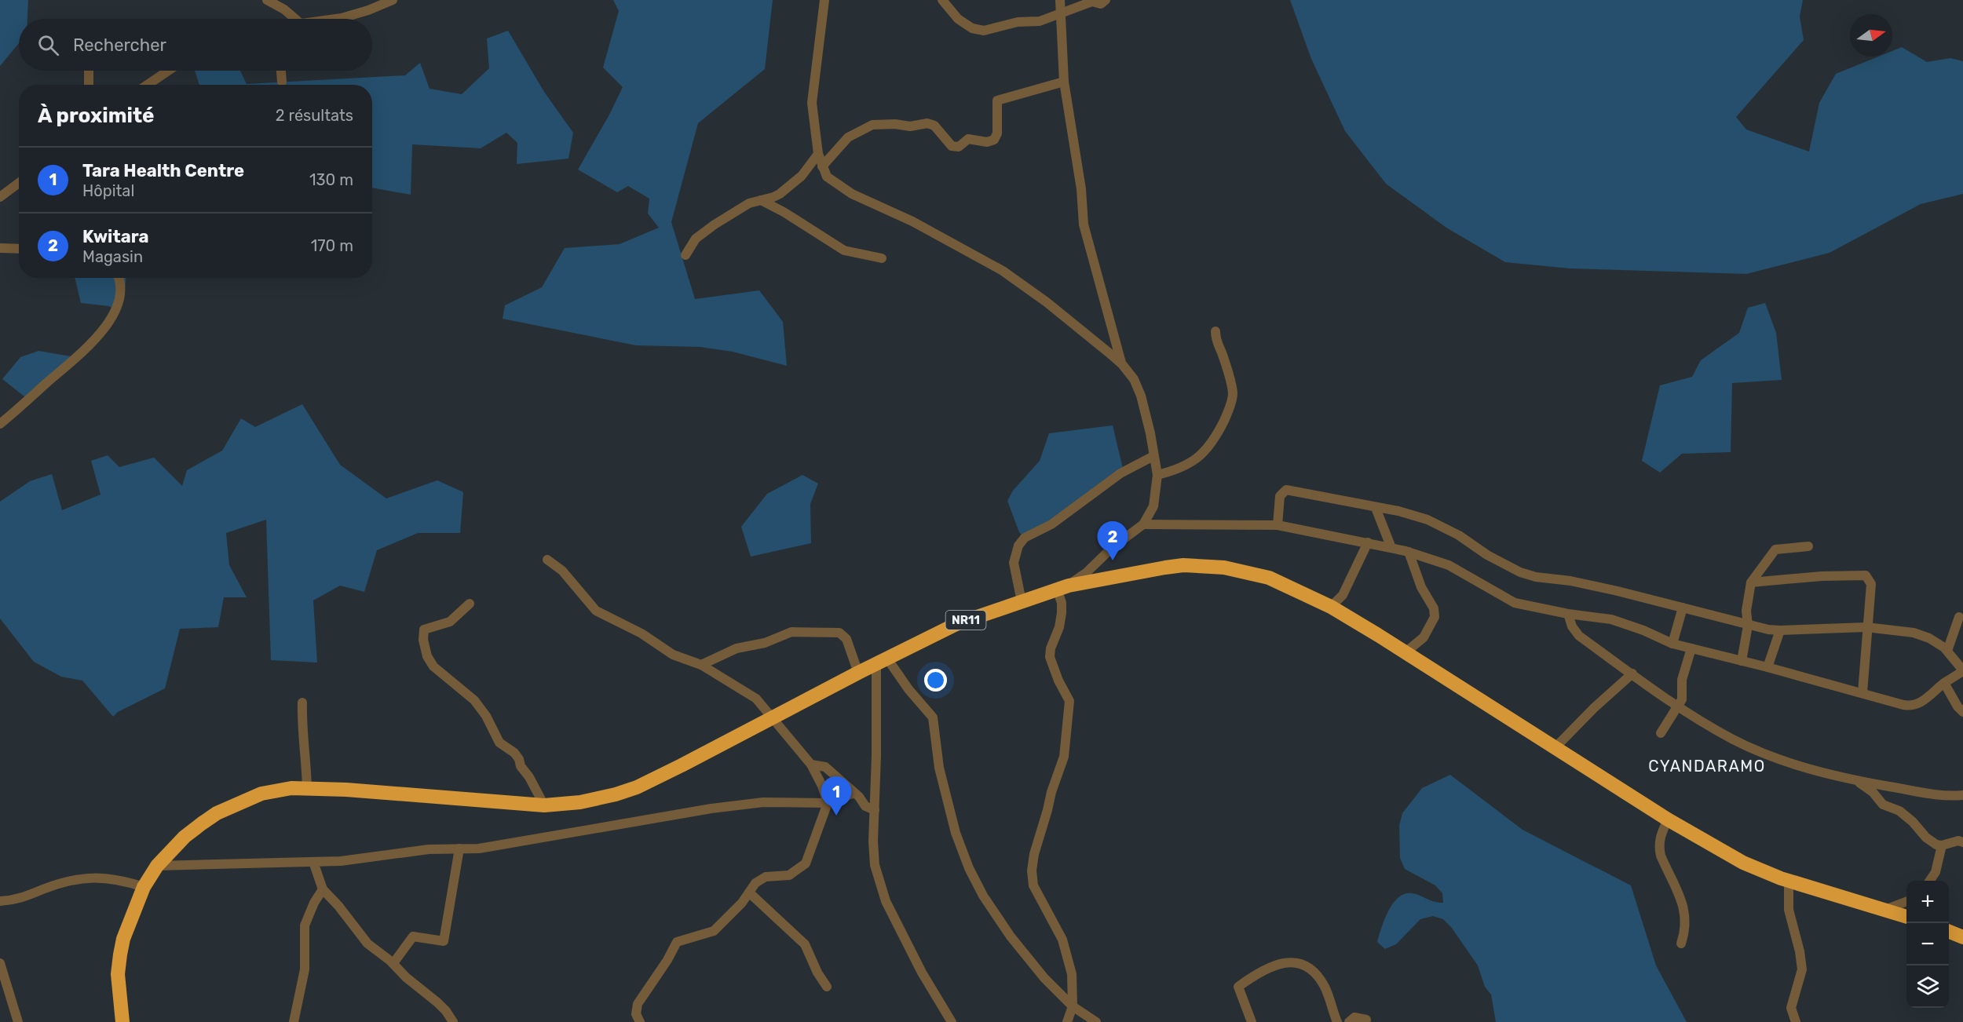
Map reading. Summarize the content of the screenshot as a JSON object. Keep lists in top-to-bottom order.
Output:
{
  "streets": {
    "highway": ["NR11"]
  },
  "districts": ["CYANDARAMO"],
  "north": "right",
  "page": {
    "search": "Rechercher",
    "heading": ["À proximité", "2 résultats"],
    "list": [
      {
        "mark": "1",
        "name": "Tara Health Centre",
        "note": "Hôpital",
        "value": "130 m"
      },
      {
        "mark": "2",
        "name": "Kwitara",
        "note": "Magasin",
        "value": "170 m"
      }
    ],
    "pins": ["2", "1"],
    "map_buttons": ["+", "−"]
  }
}
